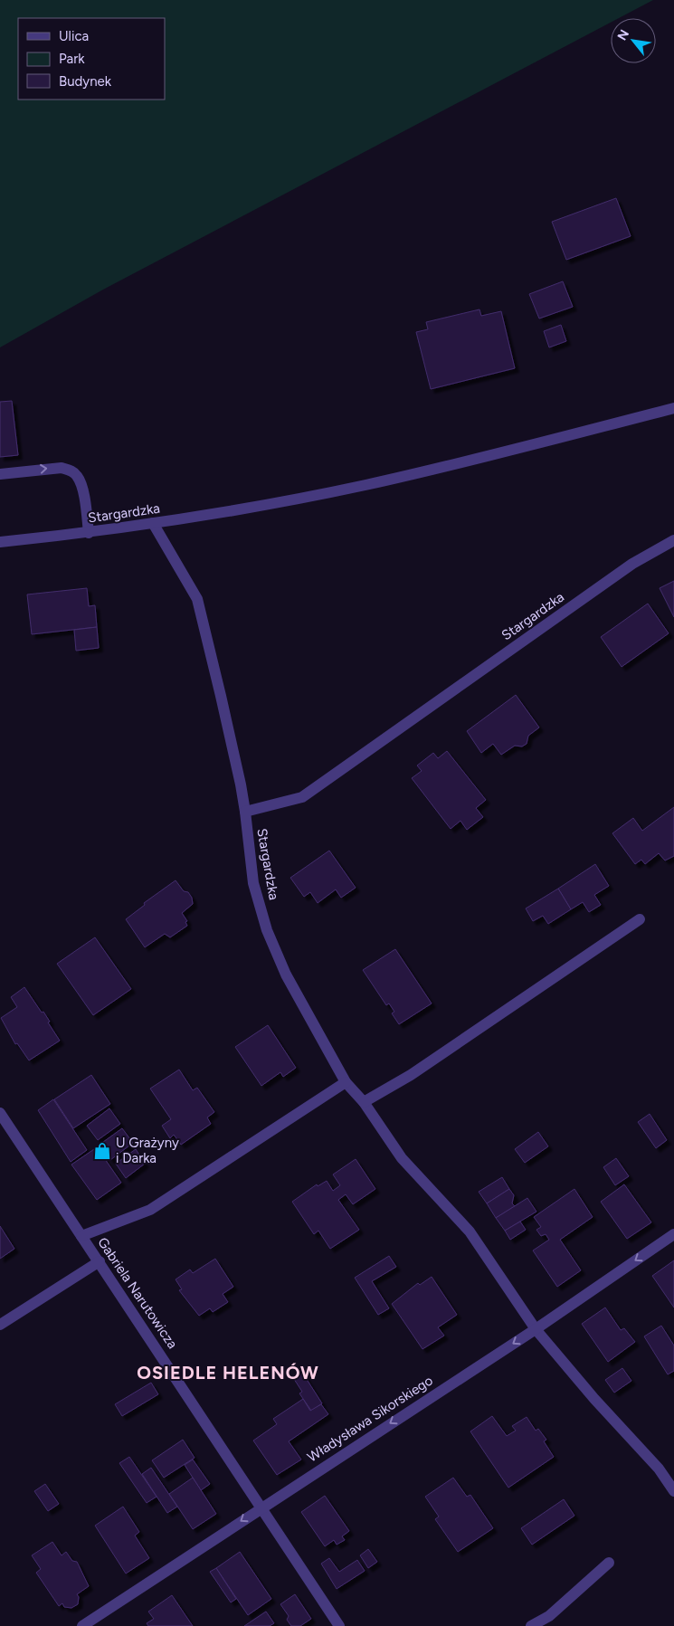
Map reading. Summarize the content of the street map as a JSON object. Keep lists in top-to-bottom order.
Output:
{
  "streets": {
    "street": ["Stargardzka", "Gabriela Narutowicza", "Władysława Sikorskiego"]
  },
  "crossings": [
    ["Stargardzka", "Władysława Sikorskiego"],
    ["Gabriela Narutowicza", "Władysława Sikorskiego"]
  ],
  "one_way": ["Władysława Sikorskiego"],
  "districts": ["OSIEDLE HELENÓW"],
  "places": {
    "shop": ["U Grażyny i Darka"]
  },
  "legend": ["Ulica", "Park", "Budynek"],
  "north": "top left"
}
